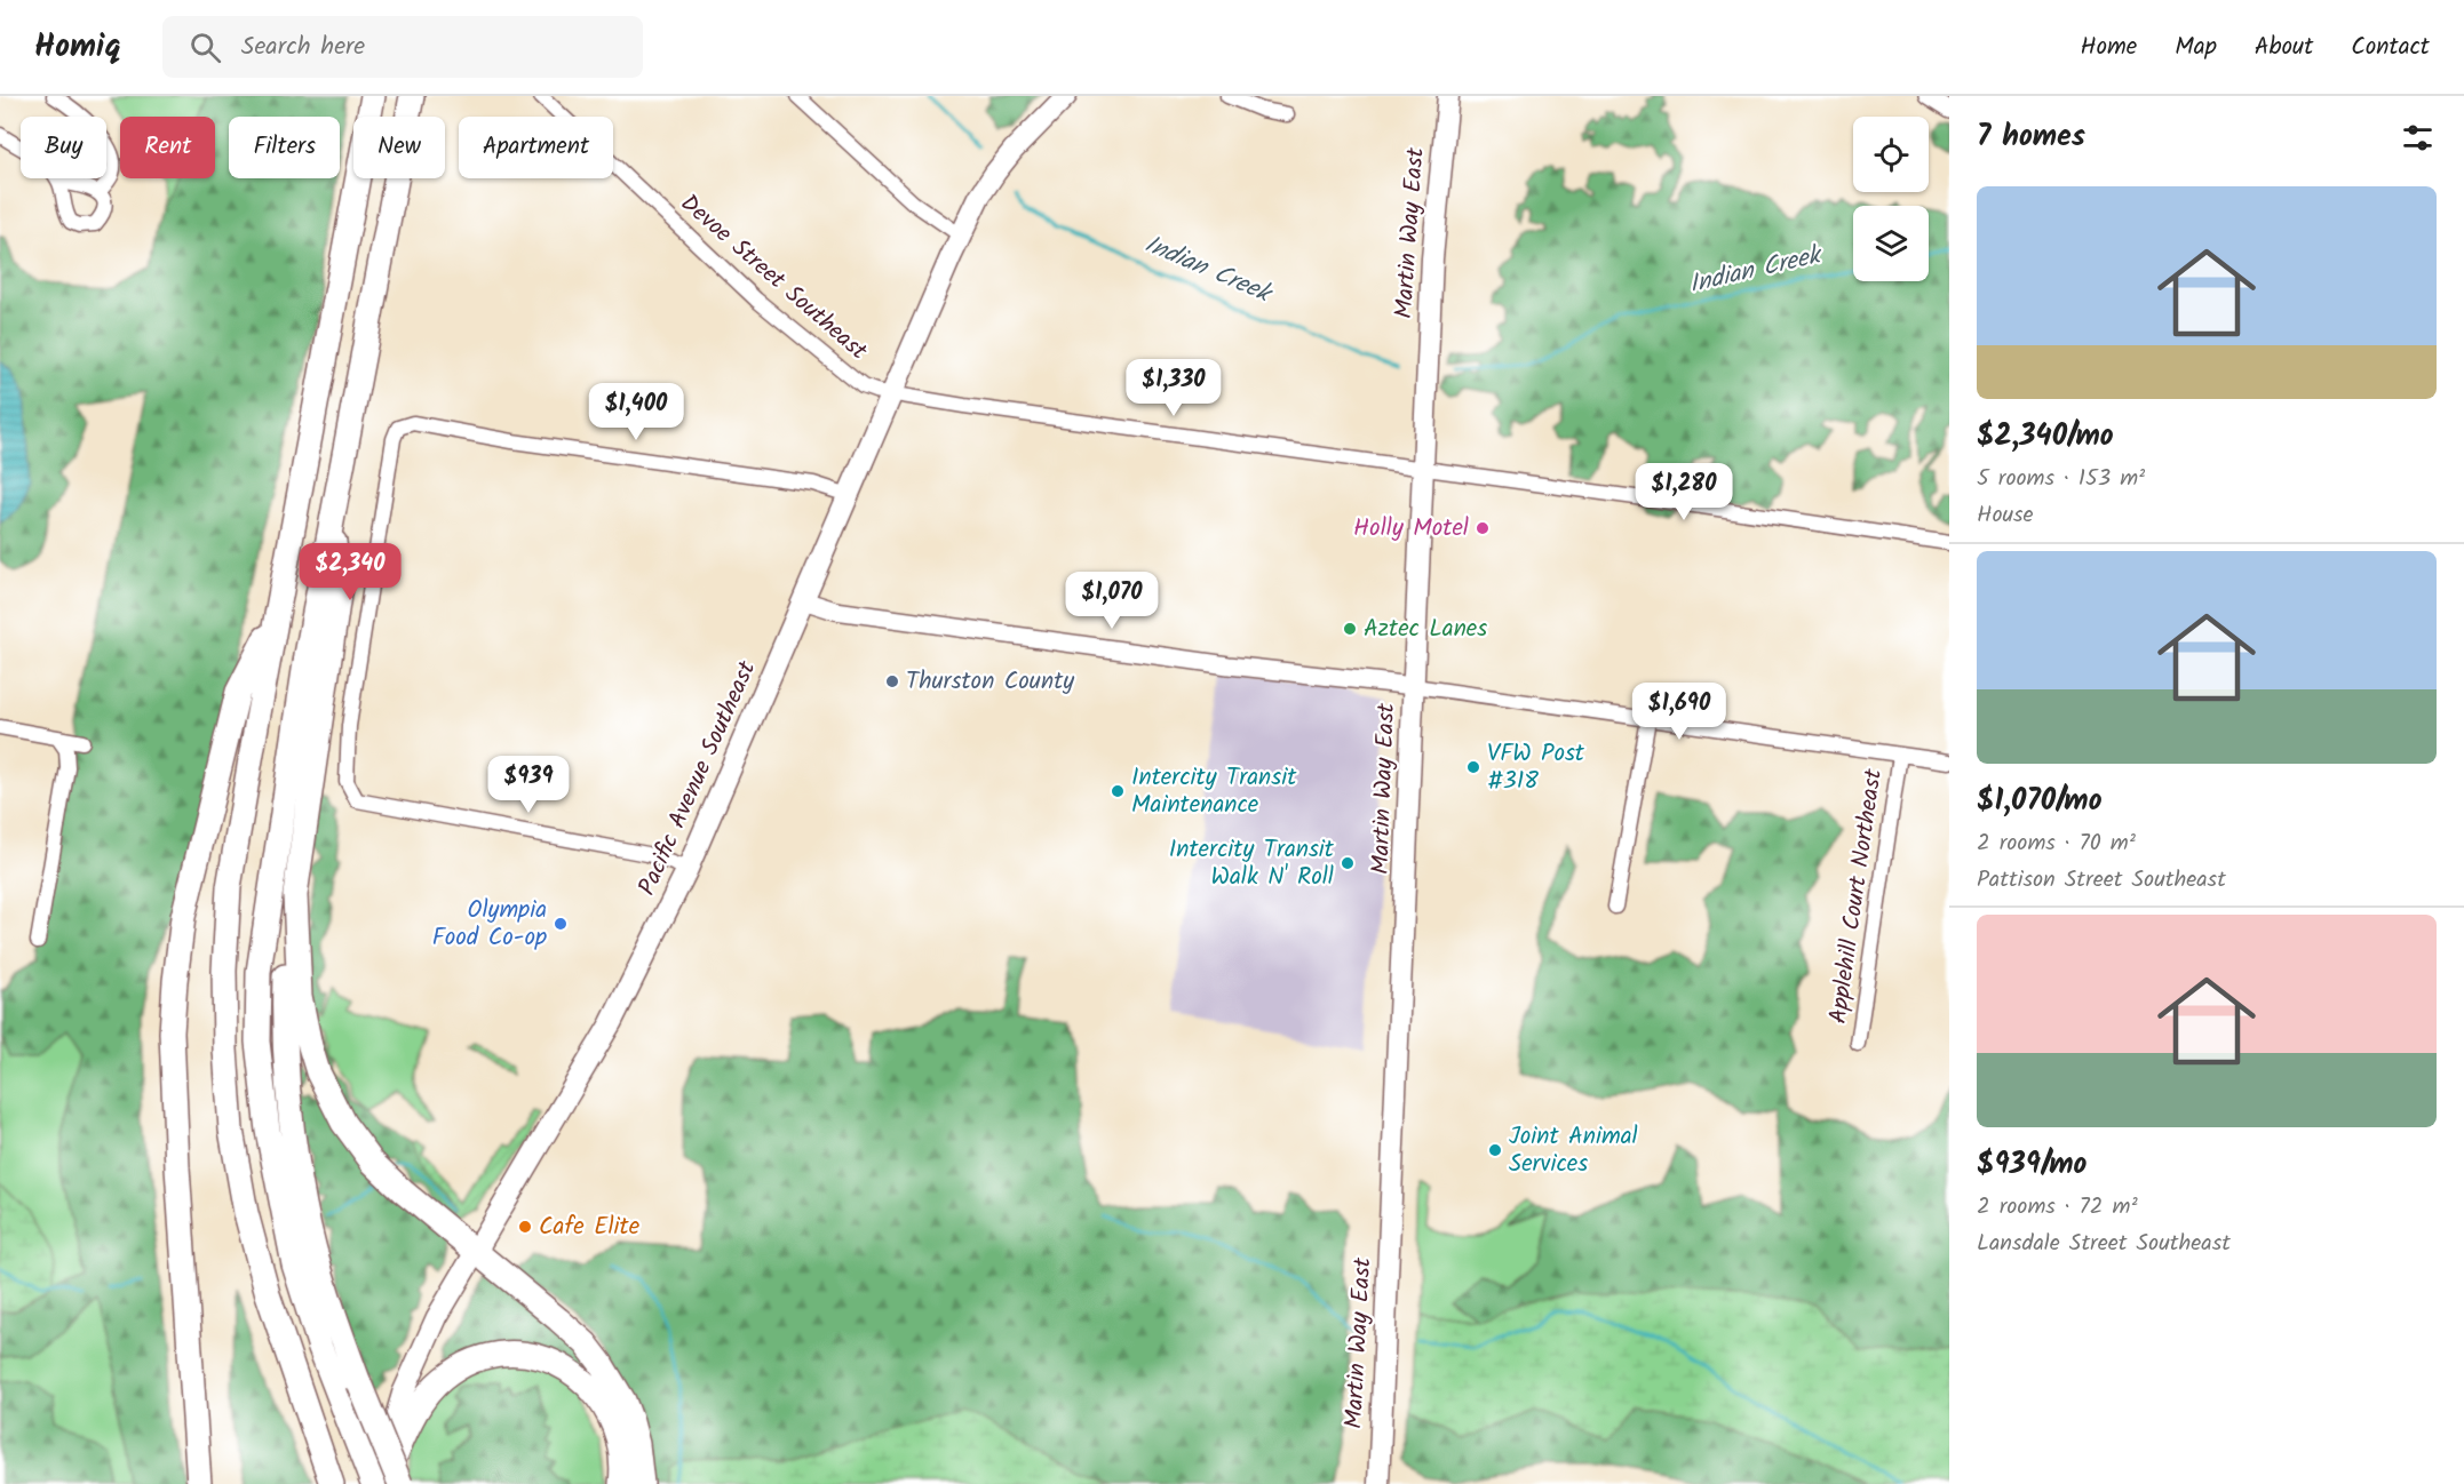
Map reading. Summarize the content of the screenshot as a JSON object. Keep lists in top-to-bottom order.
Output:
{
  "streets": {
    "main road": ["Martin Way East", "Pacific Avenue Southeast"],
    "street": ["Devoe Street Southeast", "Applehill Court Northeast"]
  },
  "crossings": [
    ["Martin Way East", "Devoe Street Southeast"],
    ["Devoe Street Southeast", "Pacific Avenue Southeast"]
  ],
  "water": ["Indian Creek"],
  "places": [
    "Holly Motel",
    "Aztec Lanes",
    "Thurston County",
    "VFW Post #318",
    "Intercity Transit Maintenance",
    "Intercity Transit Walk N' Roll",
    "Olympia Food Co-op",
    "Joint Animal Services",
    "Cafe Elite"
  ],
  "page": {
    "header": "Homiq",
    "search": "Search here",
    "nav": [
      "Home",
      "Map",
      "About",
      "Contact"
    ],
    "heading": "7 homes",
    "chip": [
      "Buy",
      "Rent",
      "Filters",
      "New",
      "Apartment"
    ],
    "list": [
      {
        "name": "$2,340/mo",
        "note": "5 rooms · 153 m² · House"
      },
      {
        "name": "$1,070/mo",
        "note": "2 rooms · 70 m² · Pattison Street Southeast"
      },
      {
        "name": "$939/mo",
        "note": "2 rooms · 72 m² · Lansdale Street Southeast"
      }
    ],
    "price": [
      "$1,330",
      "$1,400",
      "$1,280",
      "$2,340",
      "$1,070",
      "$1,690",
      "$939"
    ]
  }
}
